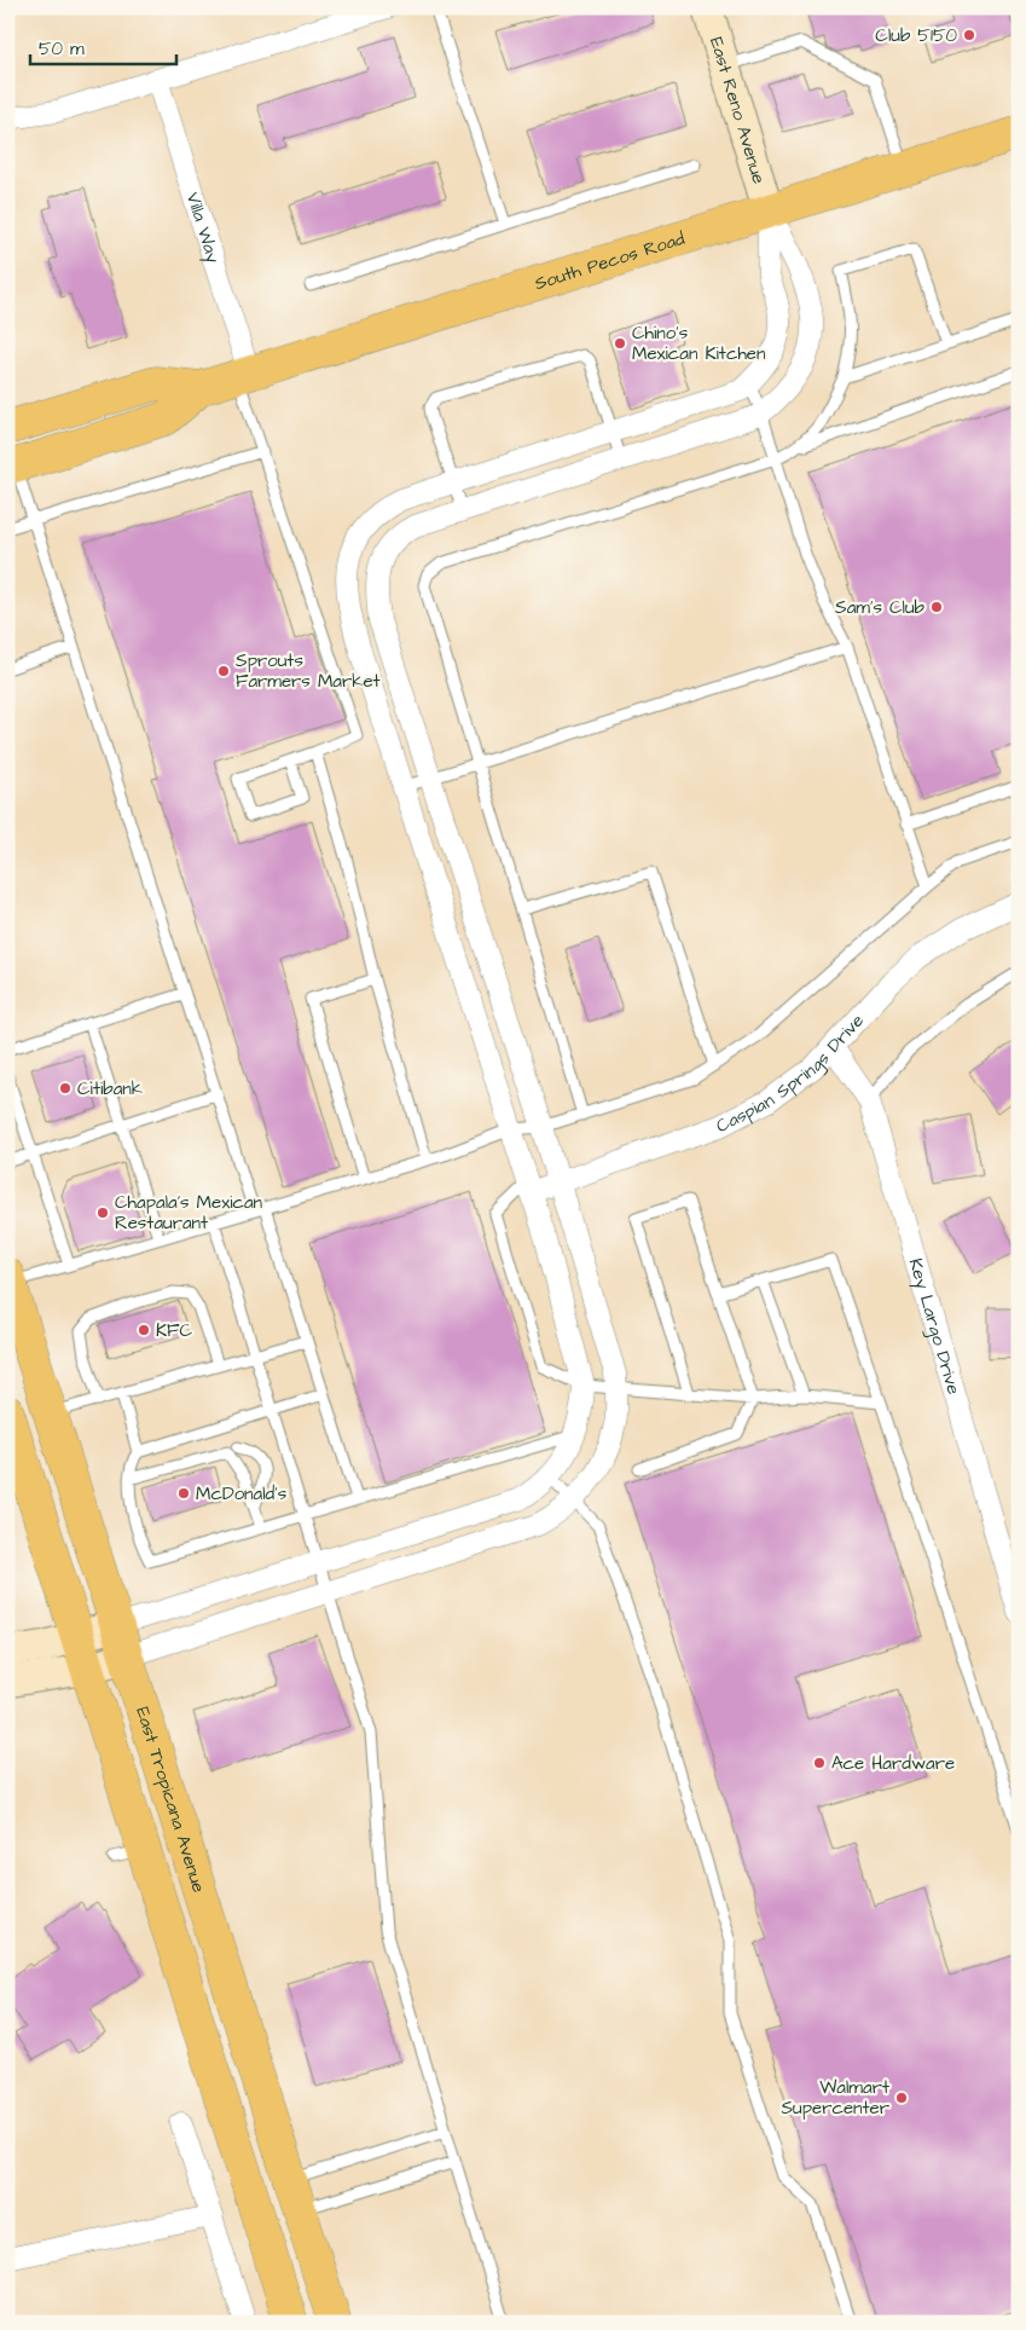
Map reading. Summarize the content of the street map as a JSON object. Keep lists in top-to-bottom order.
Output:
{
  "streets": {
    "main road": ["South Pecos Road", "East Tropicana Avenue"],
    "street": [
      "East Reno Avenue",
      "Villa Way",
      "Caspian Springs Drive",
      "Key Largo Drive"
    ]
  },
  "crossings": [
    ["East Reno Avenue", "South Pecos Road"],
    ["Villa Way", "South Pecos Road"],
    ["Caspian Springs Drive", "Key Largo Drive"]
  ],
  "places": [
    "Club 5150",
    "Chino's Mexican Kitchen",
    "Sam's Club",
    "Sprouts Farmers Market",
    "Citibank",
    "Chapala's Mexican Restaurant",
    "KFC",
    "McDonald's",
    "Ace Hardware",
    "Walmart Supercenter"
  ],
  "scale_bar": "50 m"
}
